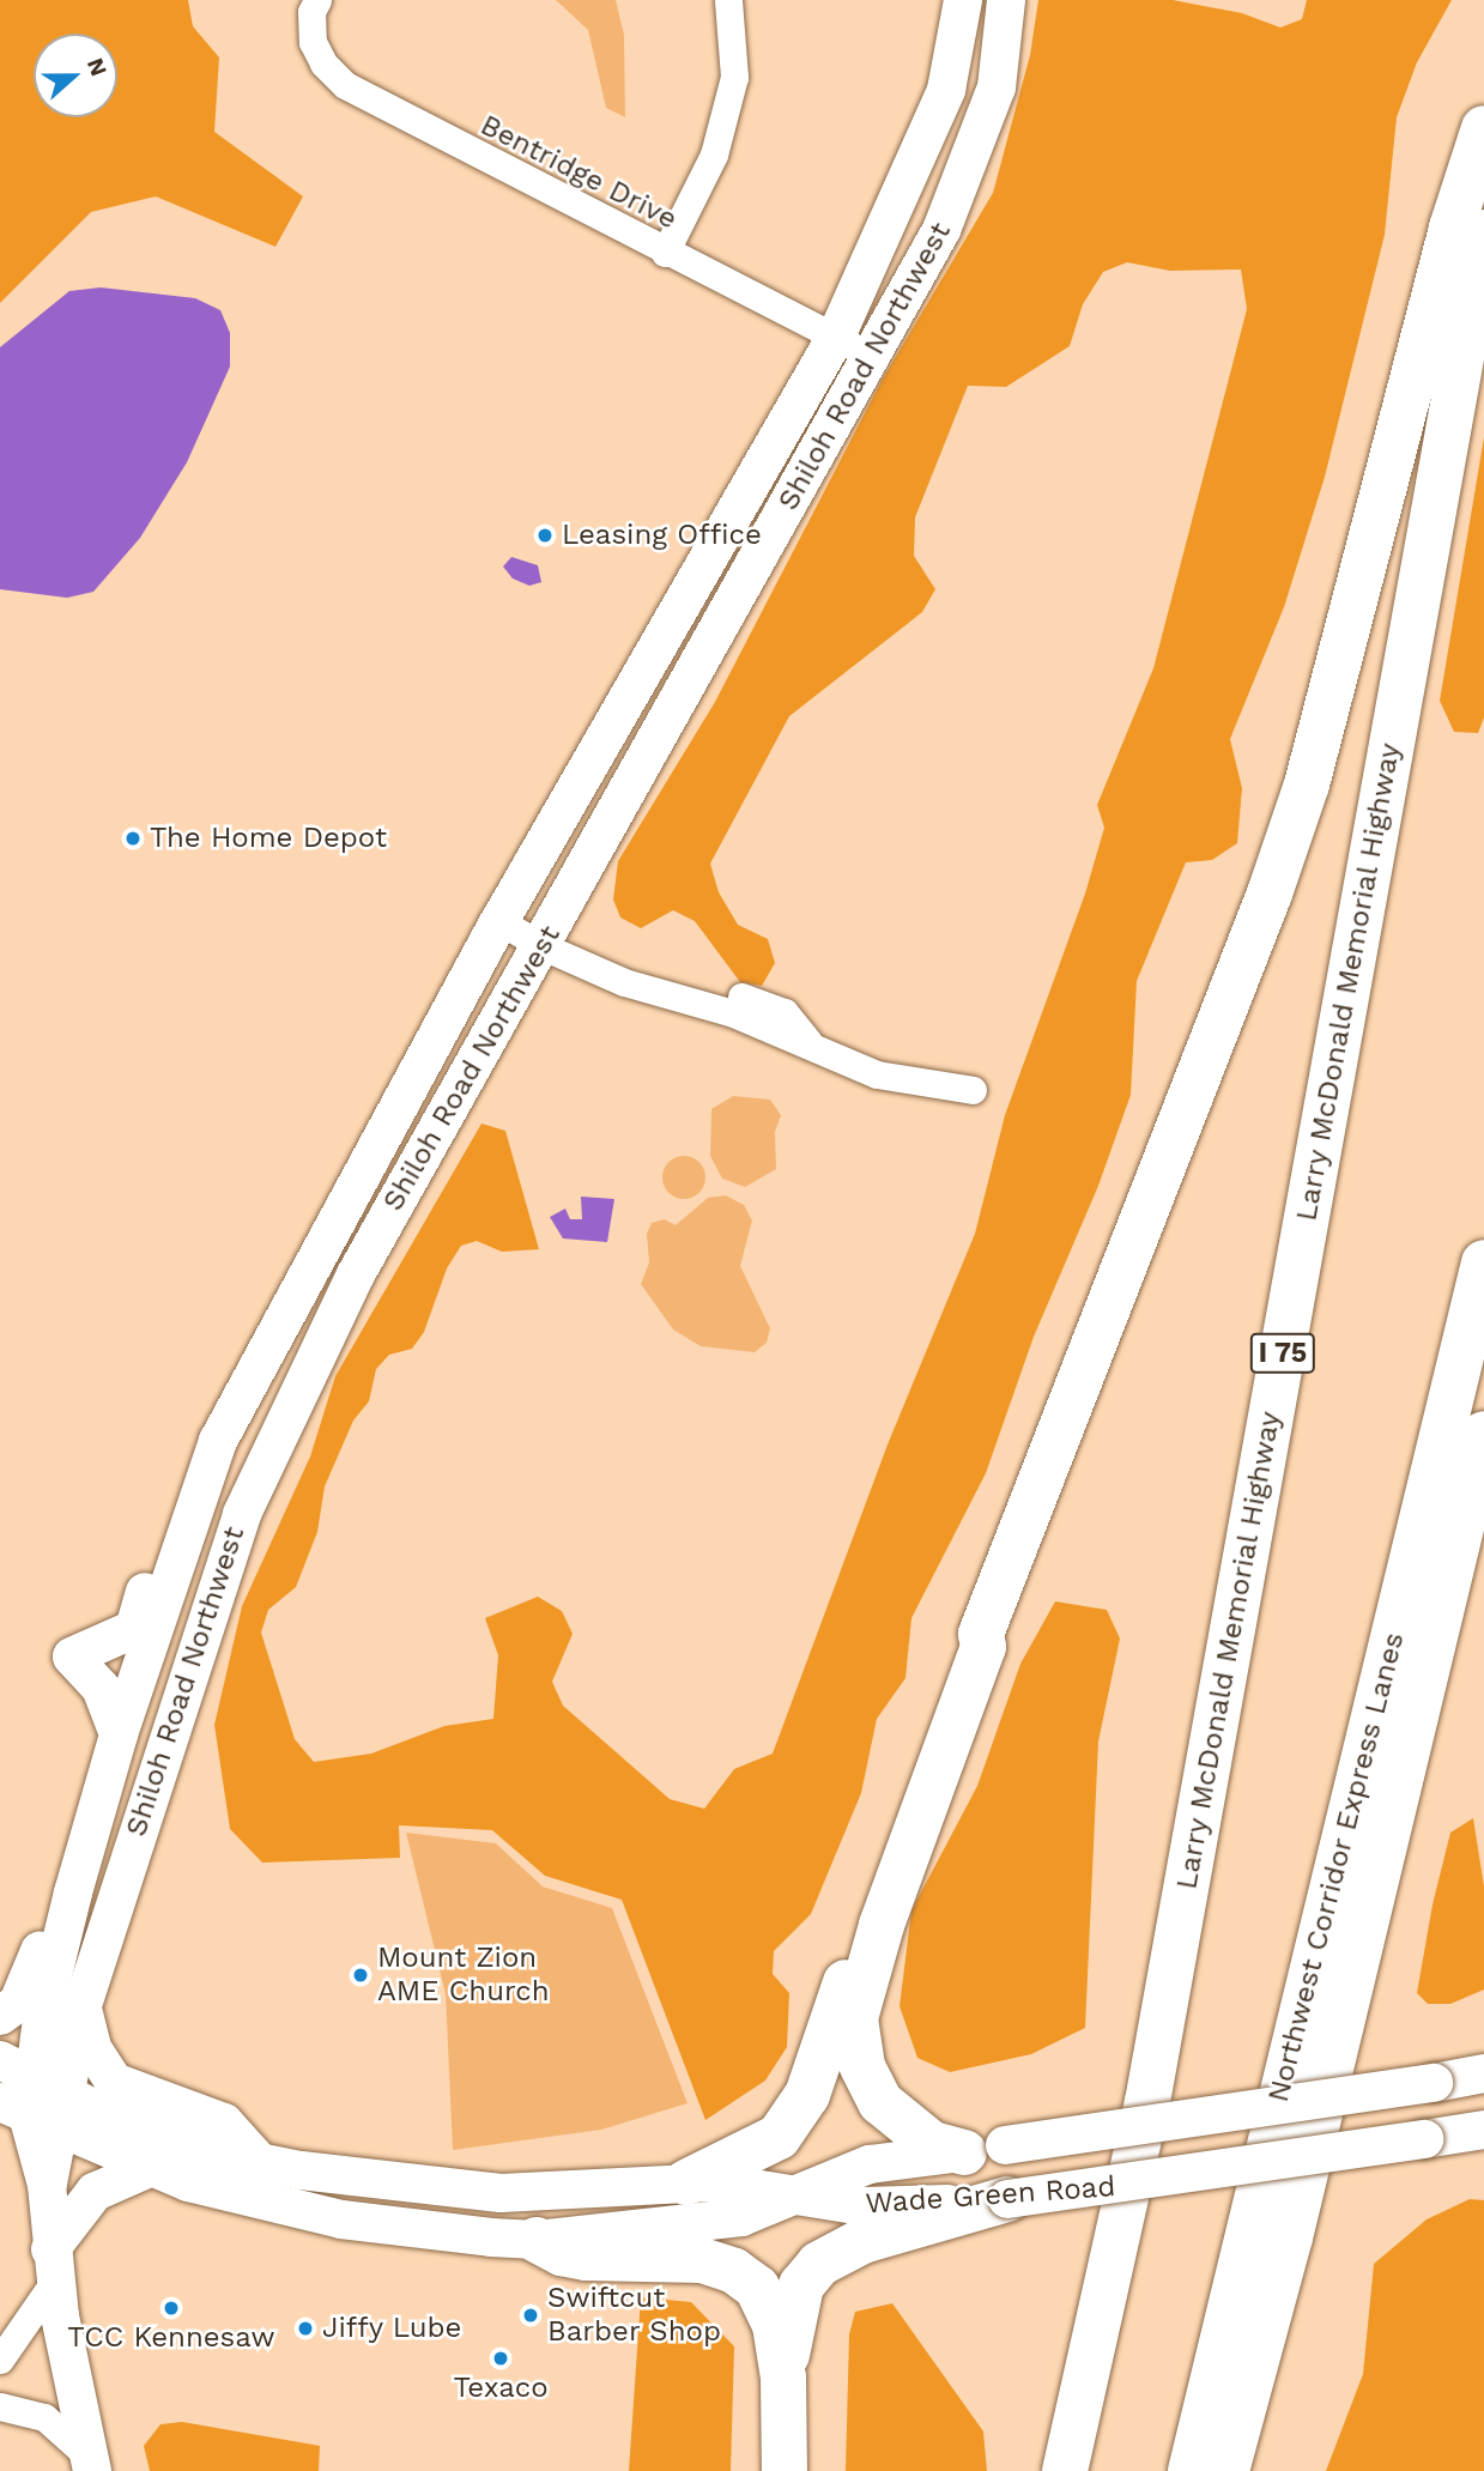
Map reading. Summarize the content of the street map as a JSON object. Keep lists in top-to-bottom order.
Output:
{
  "streets": {
    "highway": ["Larry McDonald Memorial Highway", "I 75", "Northwest Corridor Express Lanes"],
    "street": ["Bentridge Drive", "Shiloh Road Northwest", "Wade Green Road"]
  },
  "crossings": [
    ["Bentridge Drive", "Shiloh Road Northwest"]
  ],
  "places": [
    "Leasing Office",
    "The Home Depot",
    "Mount Zion AME Church",
    "TCC Kennesaw",
    "Swiftcut Barber Shop",
    "Jiffy Lube",
    "Texaco"
  ],
  "north": "right"
}
